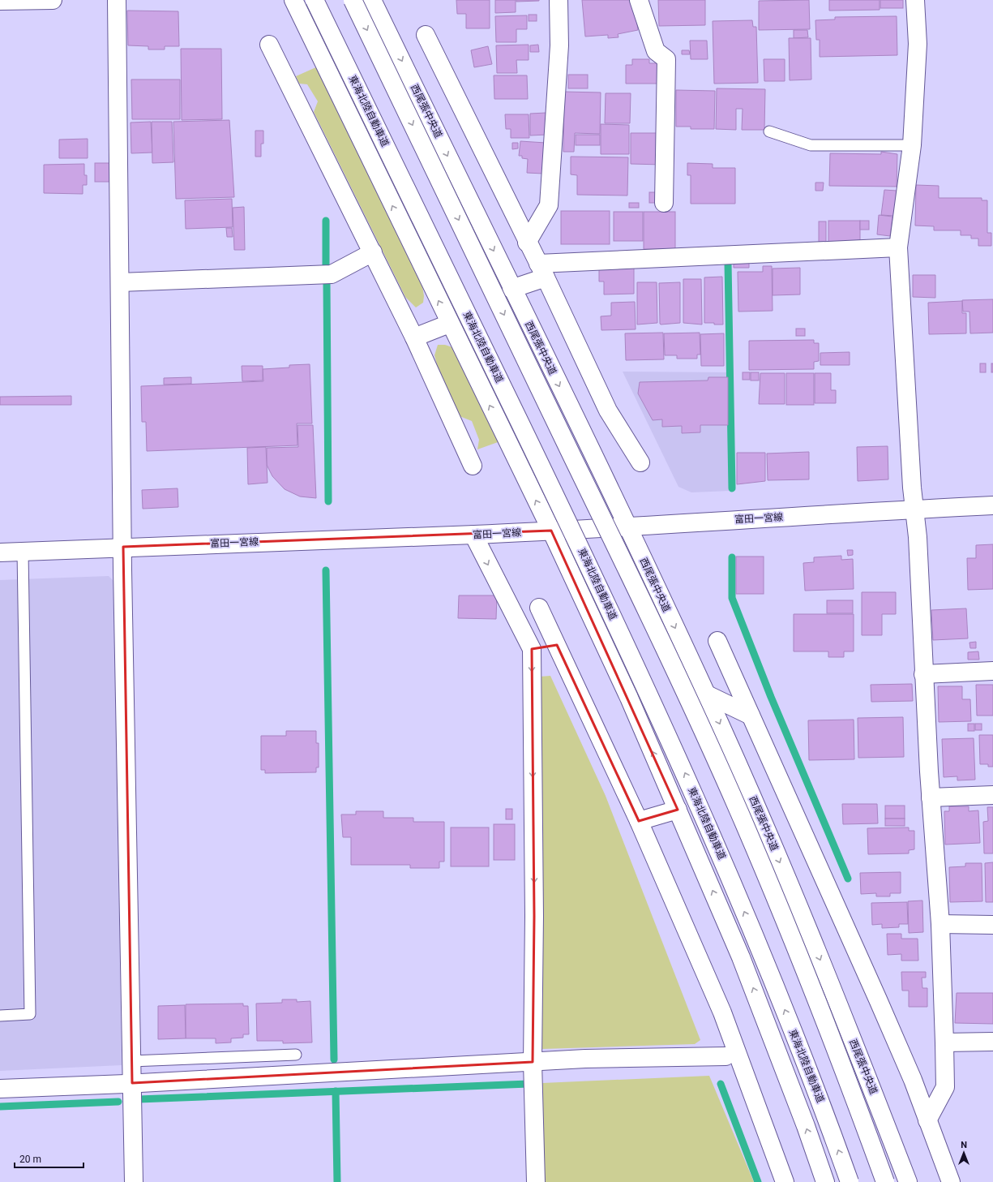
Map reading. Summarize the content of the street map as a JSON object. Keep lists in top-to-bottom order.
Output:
{
  "streets": {
    "main road": ["東海北陸自動車道", "西尾張中央道", "富田一宮線"]
  },
  "crossings": [
    ["西尾張中央道", "富田一宮線"]
  ],
  "scale_bar": "20 m",
  "north": "top"
}
